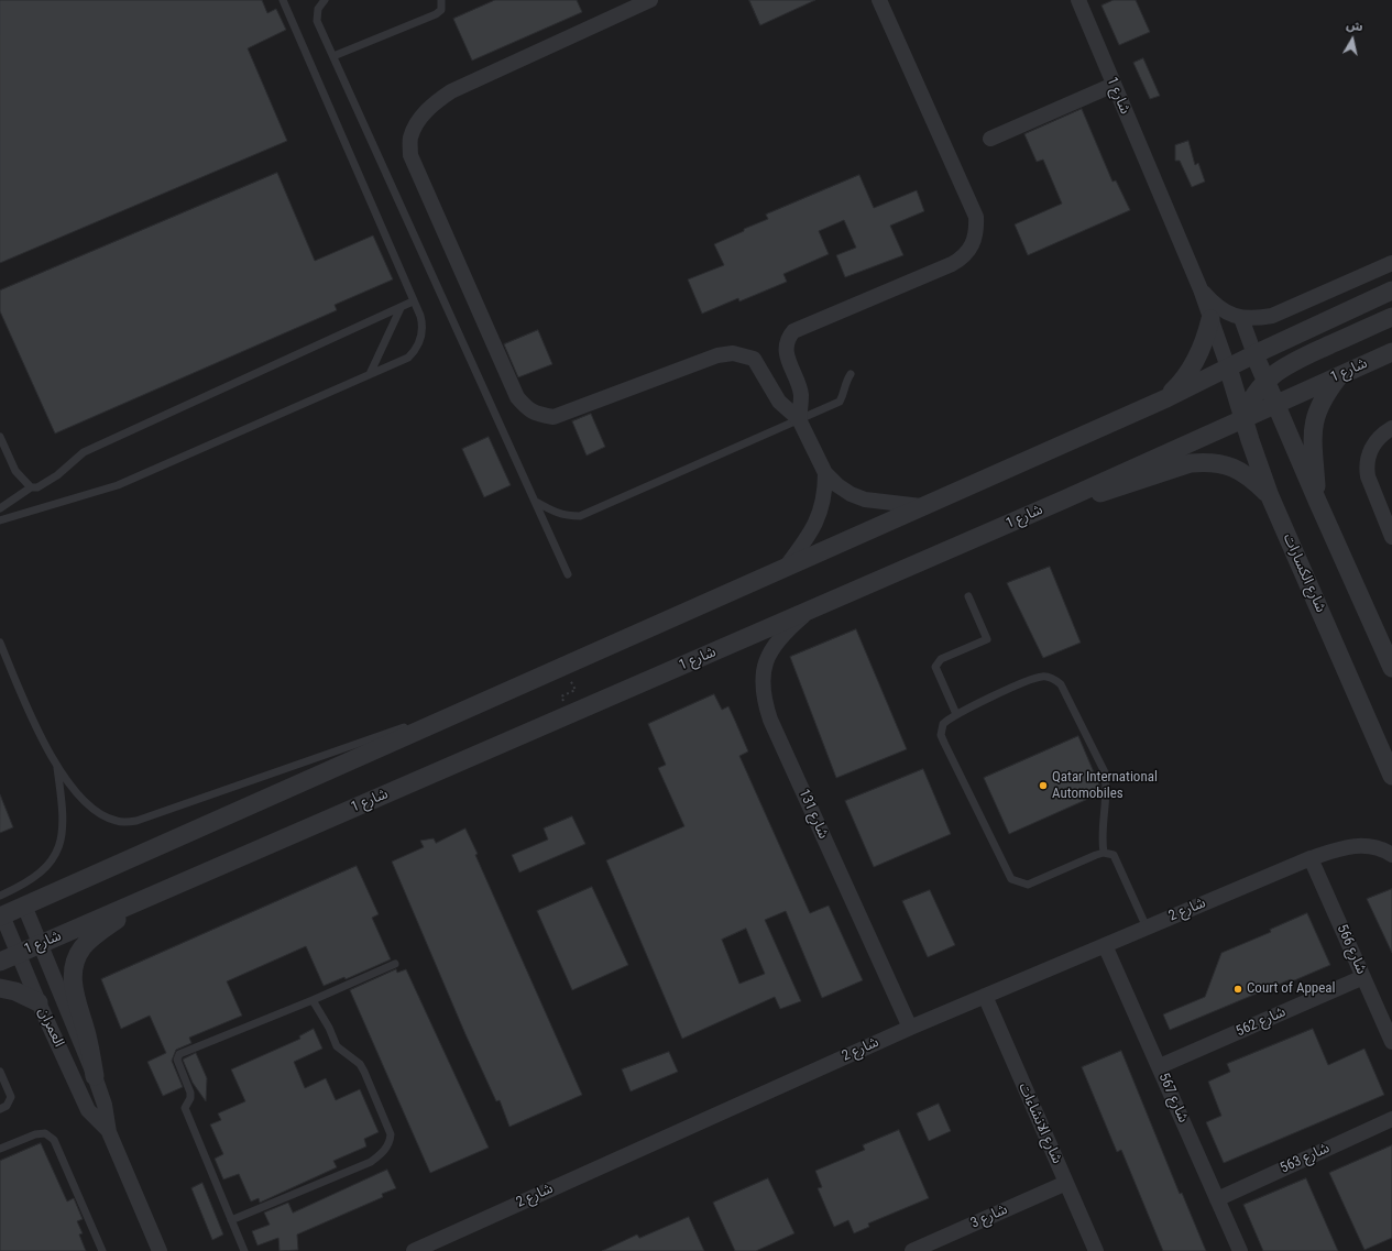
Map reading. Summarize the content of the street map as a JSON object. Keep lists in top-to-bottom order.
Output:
{
  "streets": {
    "street": [
      "شارع 1",
      "شارع الكسارات",
      "شارع 131",
      "شارع 2",
      "شارع 566",
      "شارع 562",
      "العمران",
      "شارع 567",
      "شارع الانشاءات",
      "شارع 563",
      "شارع 3"
    ]
  },
  "crossings": [
    ["شارع 1", "شارع الكسارات"],
    ["شارع 1", "شارع 131"],
    ["شارع 1", "العمران"],
    ["شارع 131", "شارع 2"],
    ["شارع 2", "شارع 566"],
    ["شارع 2", "شارع 567"],
    ["شارع 2", "شارع الانشاءات"],
    ["شارع 566", "شارع 562"],
    ["شارع 562", "شارع 567"],
    ["شارع 567", "شارع 563"],
    ["شارع الانشاءات", "شارع 3"]
  ],
  "places": ["Qatar International Automobiles", "Court of Appeal"],
  "north": "top"
}
